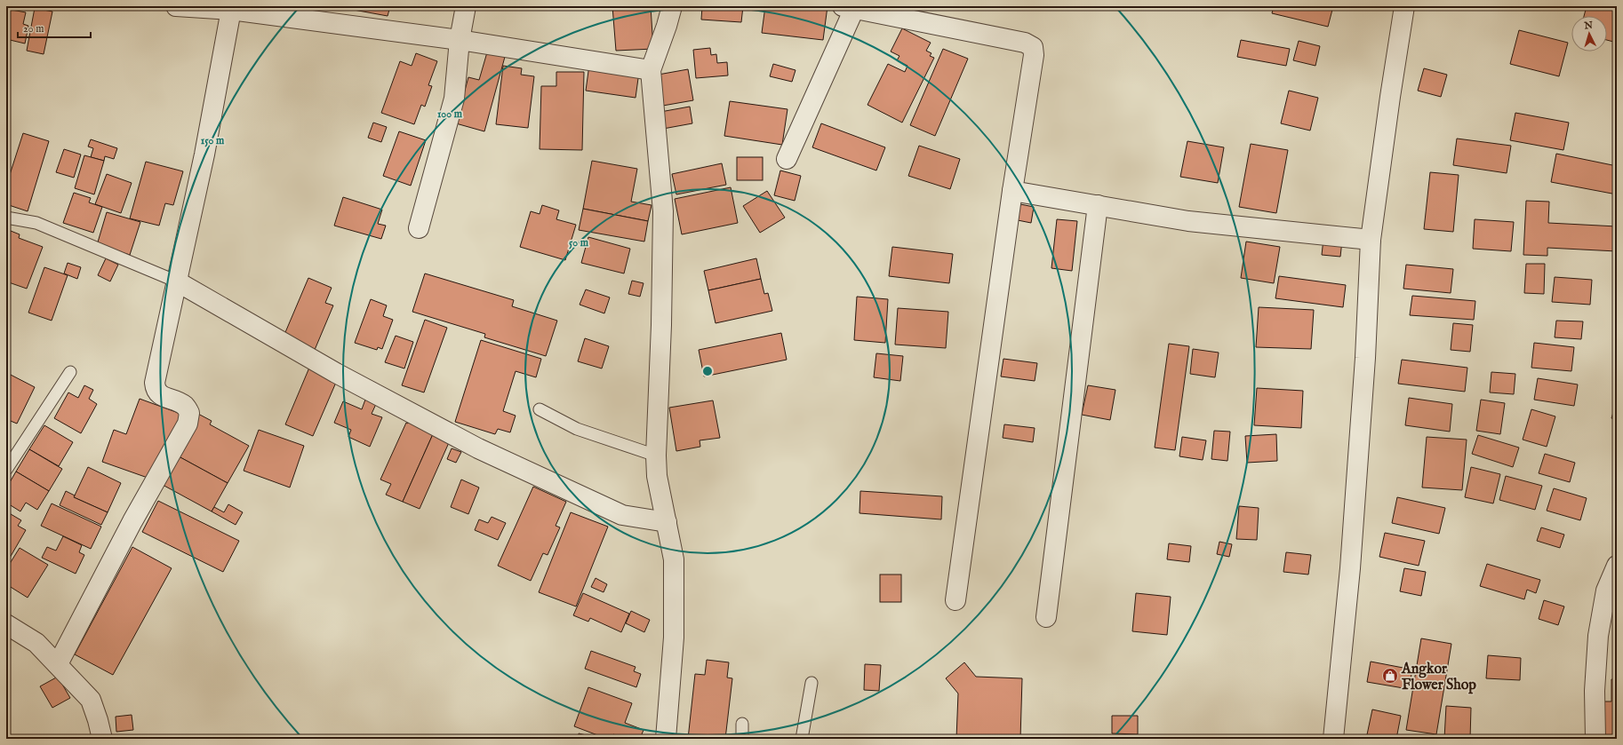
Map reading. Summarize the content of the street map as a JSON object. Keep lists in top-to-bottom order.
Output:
{
  "places": {
    "shop": ["Angkor Flower Shop"]
  },
  "scale_bar": "20 m",
  "north": "top",
  "rings": ["100 m", "150 m", "50 m"]
}
